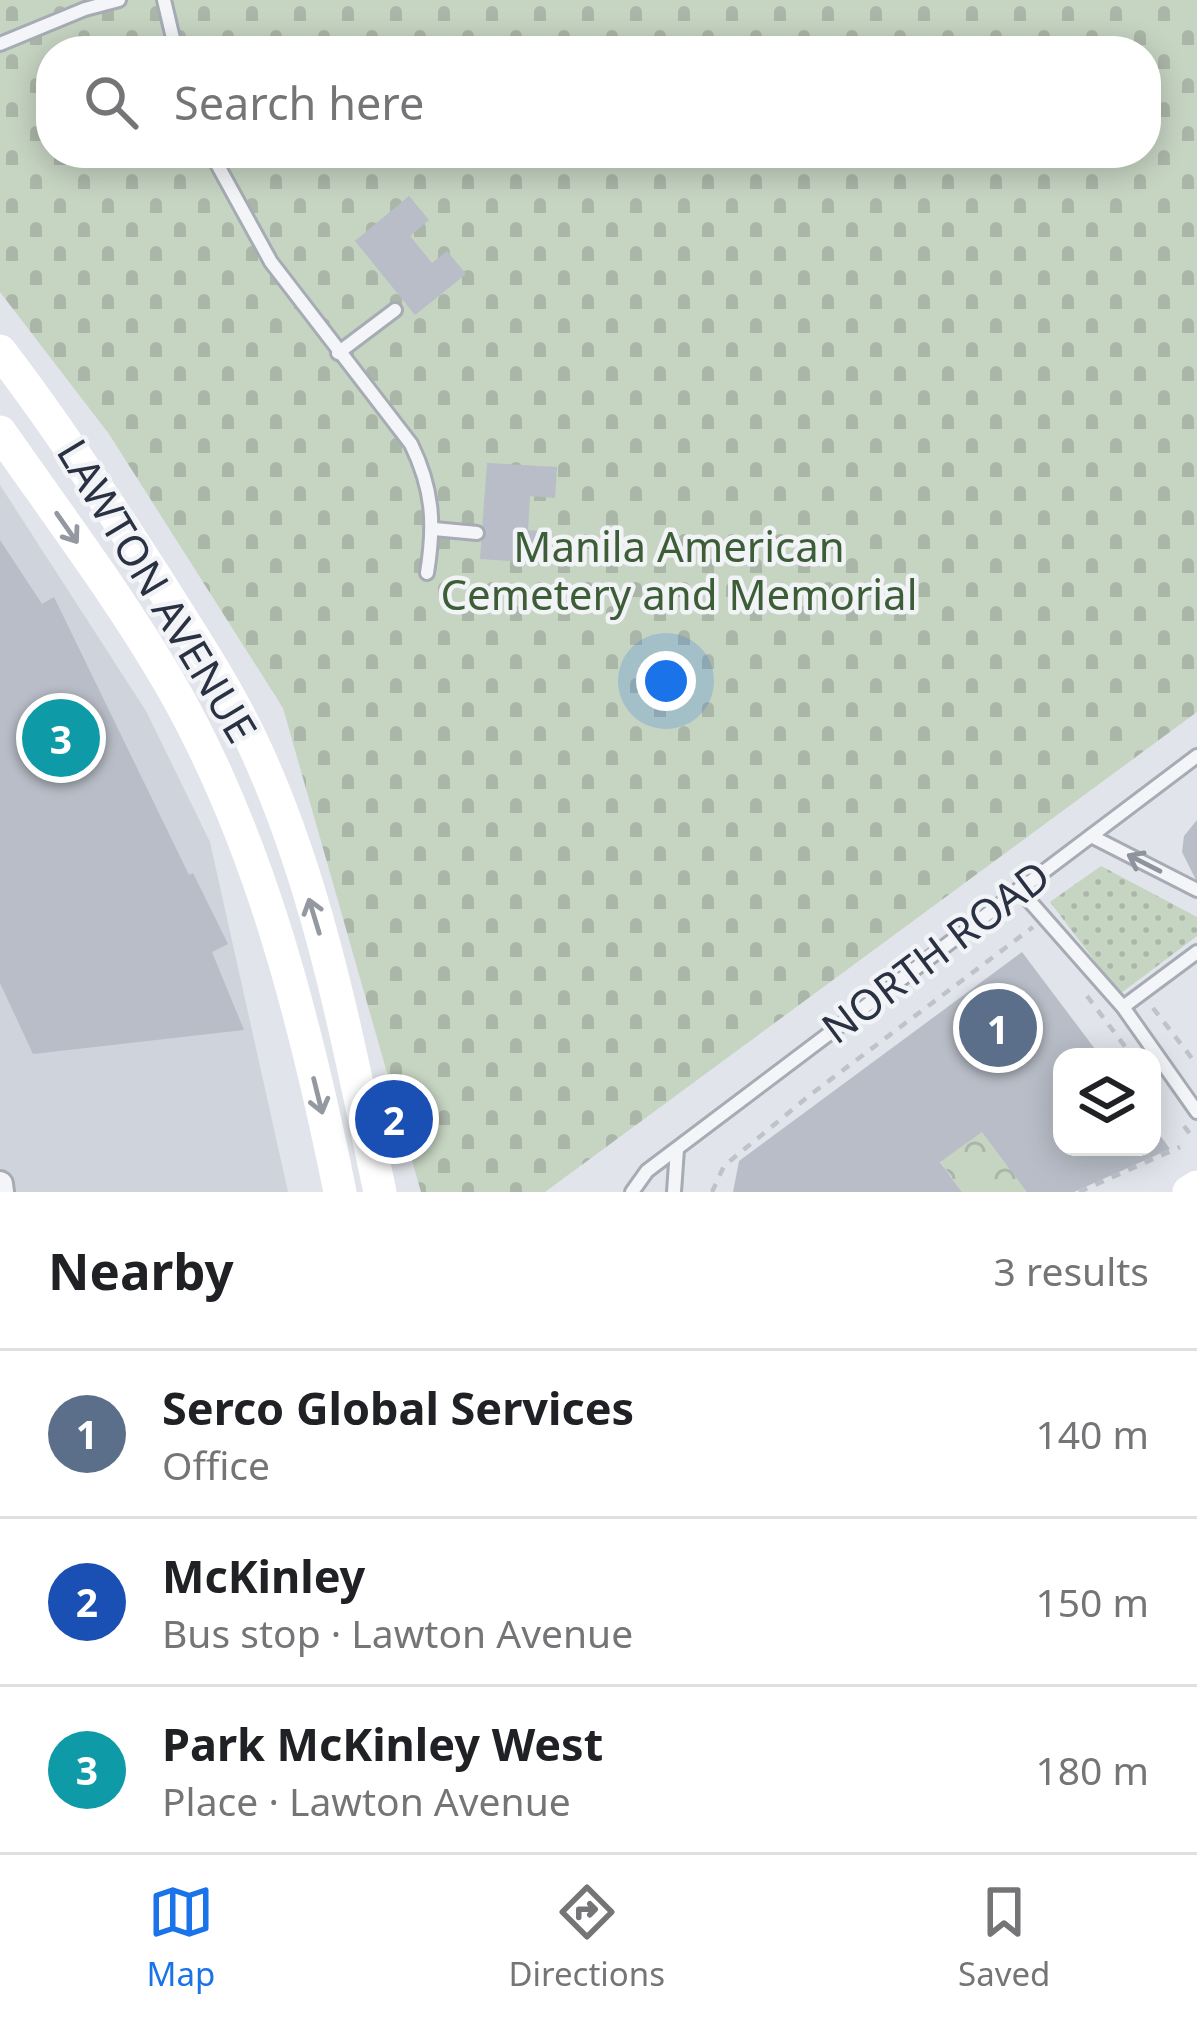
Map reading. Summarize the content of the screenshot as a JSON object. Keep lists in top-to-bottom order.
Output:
{
  "streets": {
    "main road": ["LAWTON AVENUE"],
    "lane": ["NORTH ROAD"]
  },
  "parks": ["Manila American Cemetery and Memorial"],
  "page": {
    "search": "Search here",
    "pins": ["3", "1", "2"],
    "heading": ["Nearby", "3 results"],
    "list": [
      {
        "mark": "1",
        "name": "Serco Global Services",
        "note": "Office",
        "value": "140 m"
      },
      {
        "mark": "2",
        "name": "McKinley",
        "note": "Bus stop · Lawton Avenue",
        "value": "150 m"
      },
      {
        "mark": "3",
        "name": "Park McKinley West",
        "note": "Place · Lawton Avenue",
        "value": "180 m"
      }
    ],
    "nav": ["Map", "Directions", "Saved"]
  }
}
